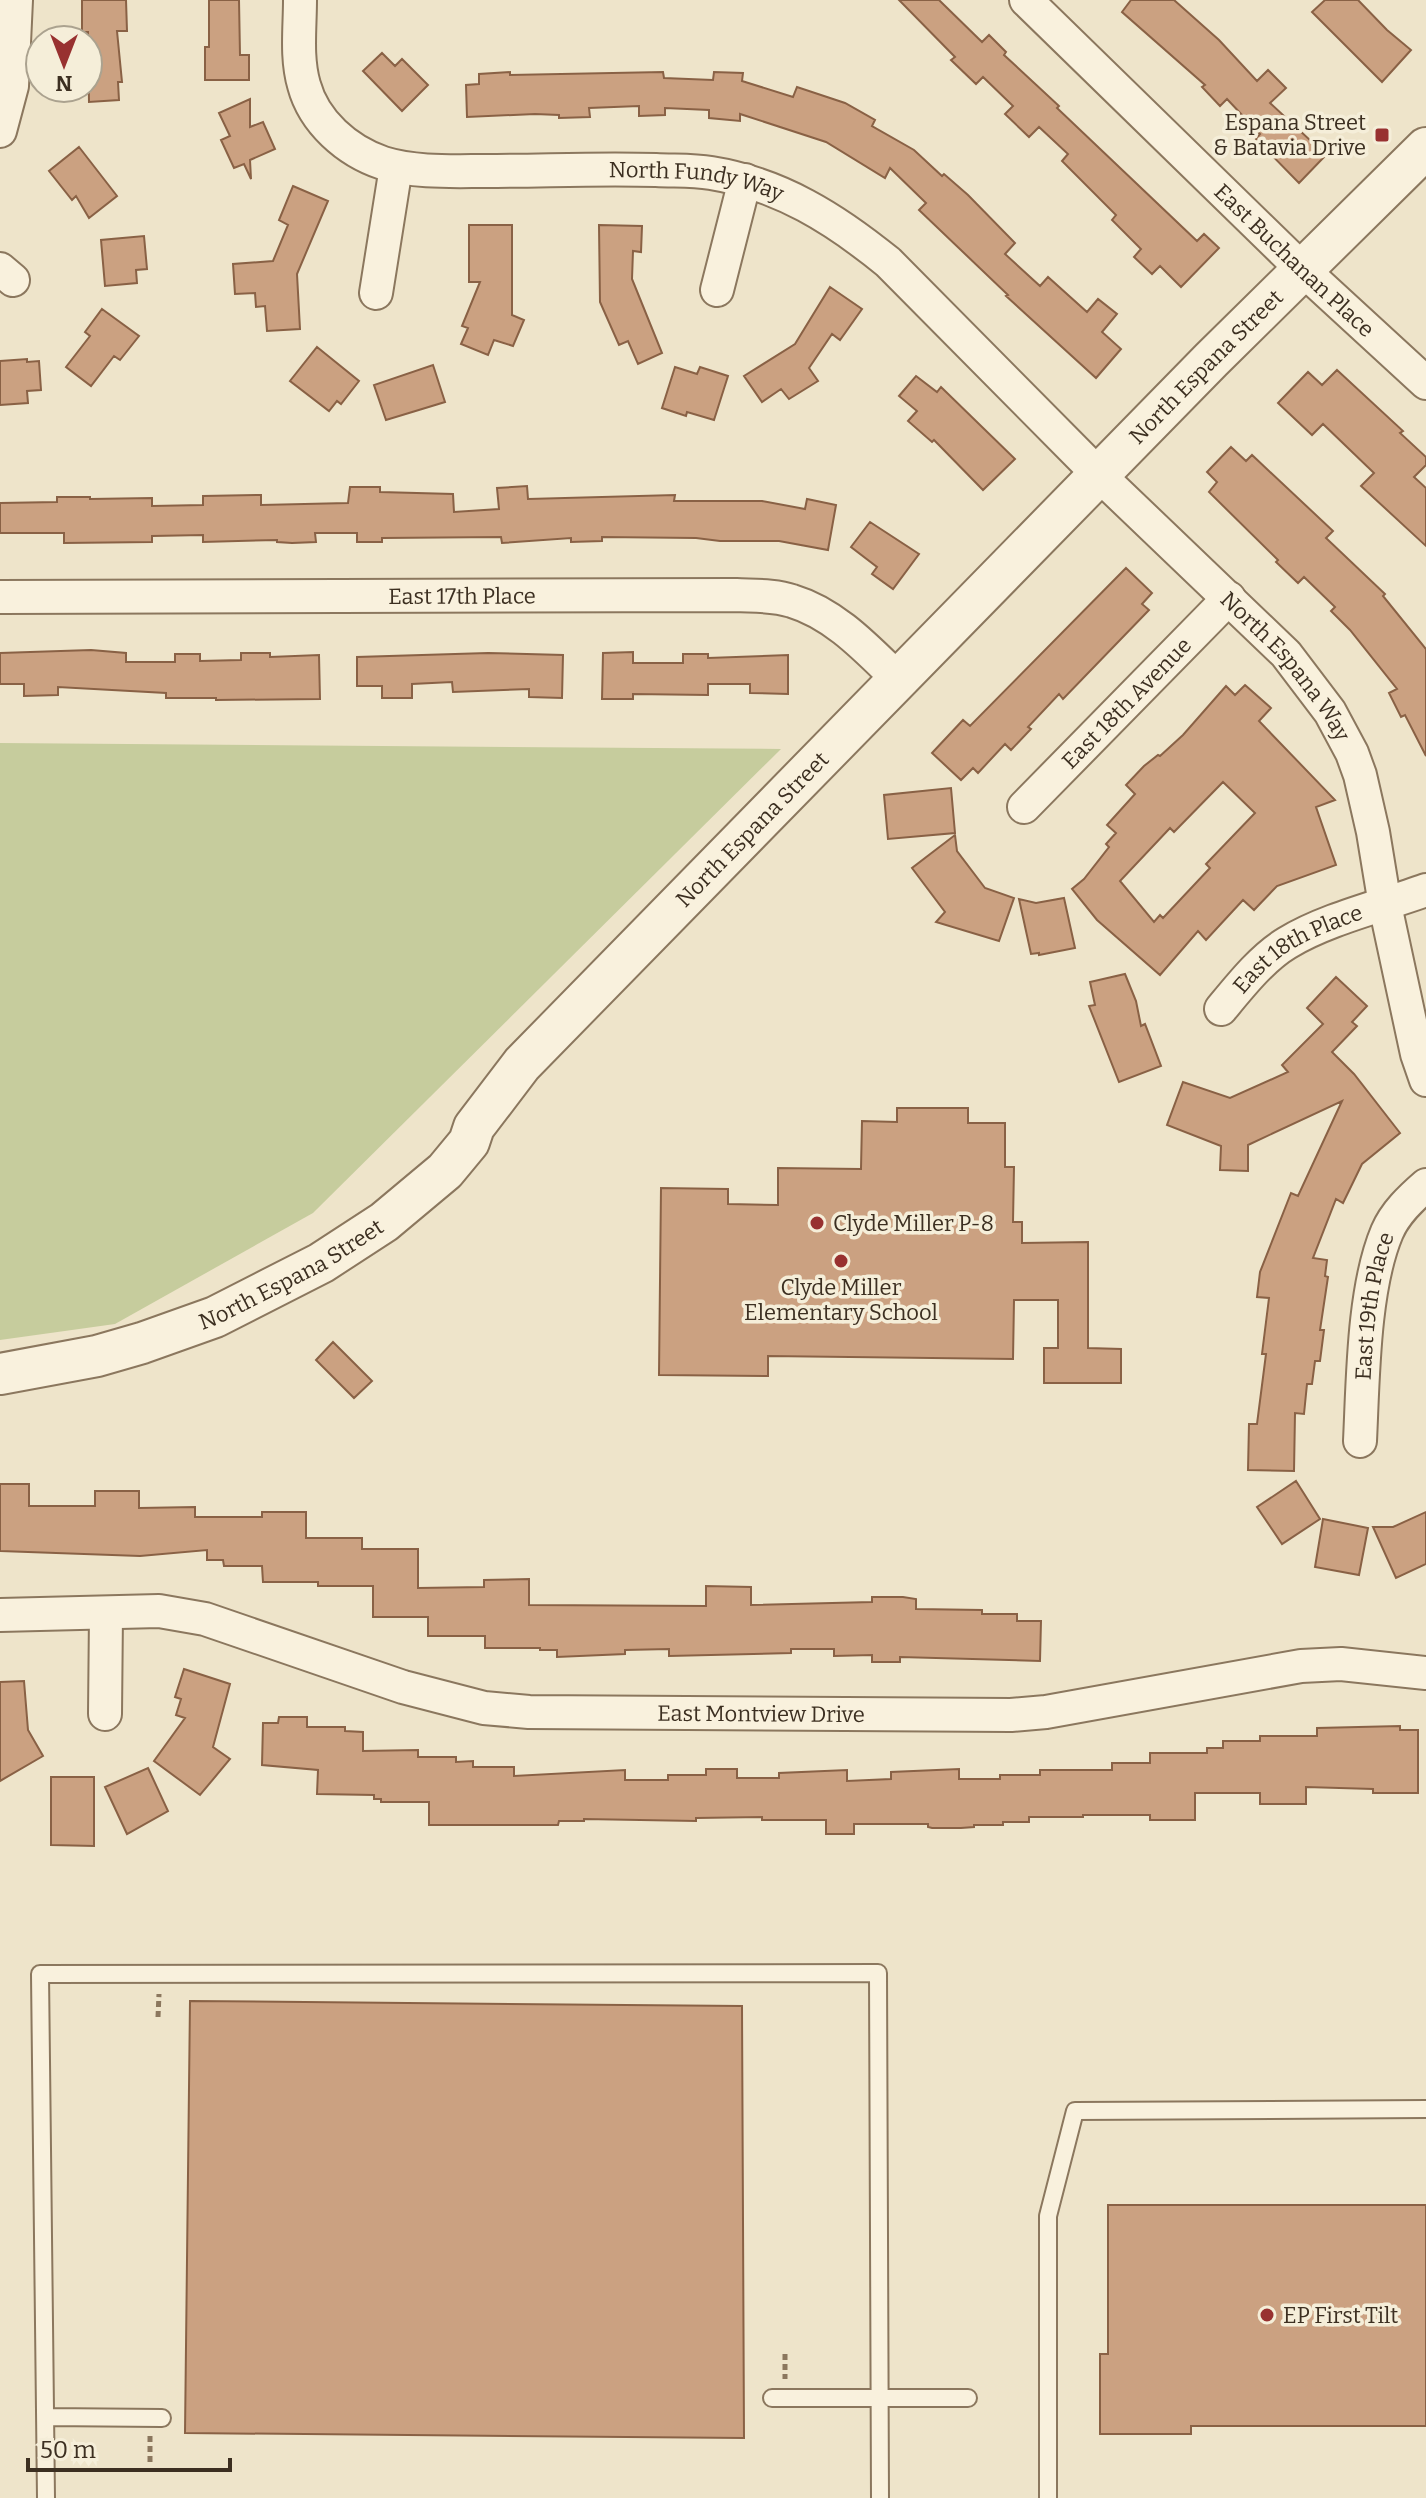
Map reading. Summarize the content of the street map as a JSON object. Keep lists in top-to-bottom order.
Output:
{
  "streets": {
    "street": [
      "North Fundy Way",
      "East Buchanan Place",
      "North Espana Street",
      "East 17th Place",
      "North Espana Way",
      "East 18th Avenue",
      "East 18th Place",
      "East 19th Place",
      "East Montview Drive"
    ]
  },
  "crossings": [
    ["North Fundy Way", "North Espana Street"],
    ["North Fundy Way", "North Espana Way"],
    ["East Buchanan Place", "North Espana Street"],
    ["North Espana Street", "East 17th Place"],
    ["North Espana Street", "North Espana Way"],
    ["North Espana Way", "East 18th Avenue"],
    ["North Espana Way", "East 18th Place"]
  ],
  "places": {
    "transit": ["Espana Street & Batavia Drive"],
    "other": ["Clyde Miller P-8", "Clyde Miller Elementary School", "EP First Tilt"]
  },
  "scale_bar": "50 m",
  "north": "bottom"
}
